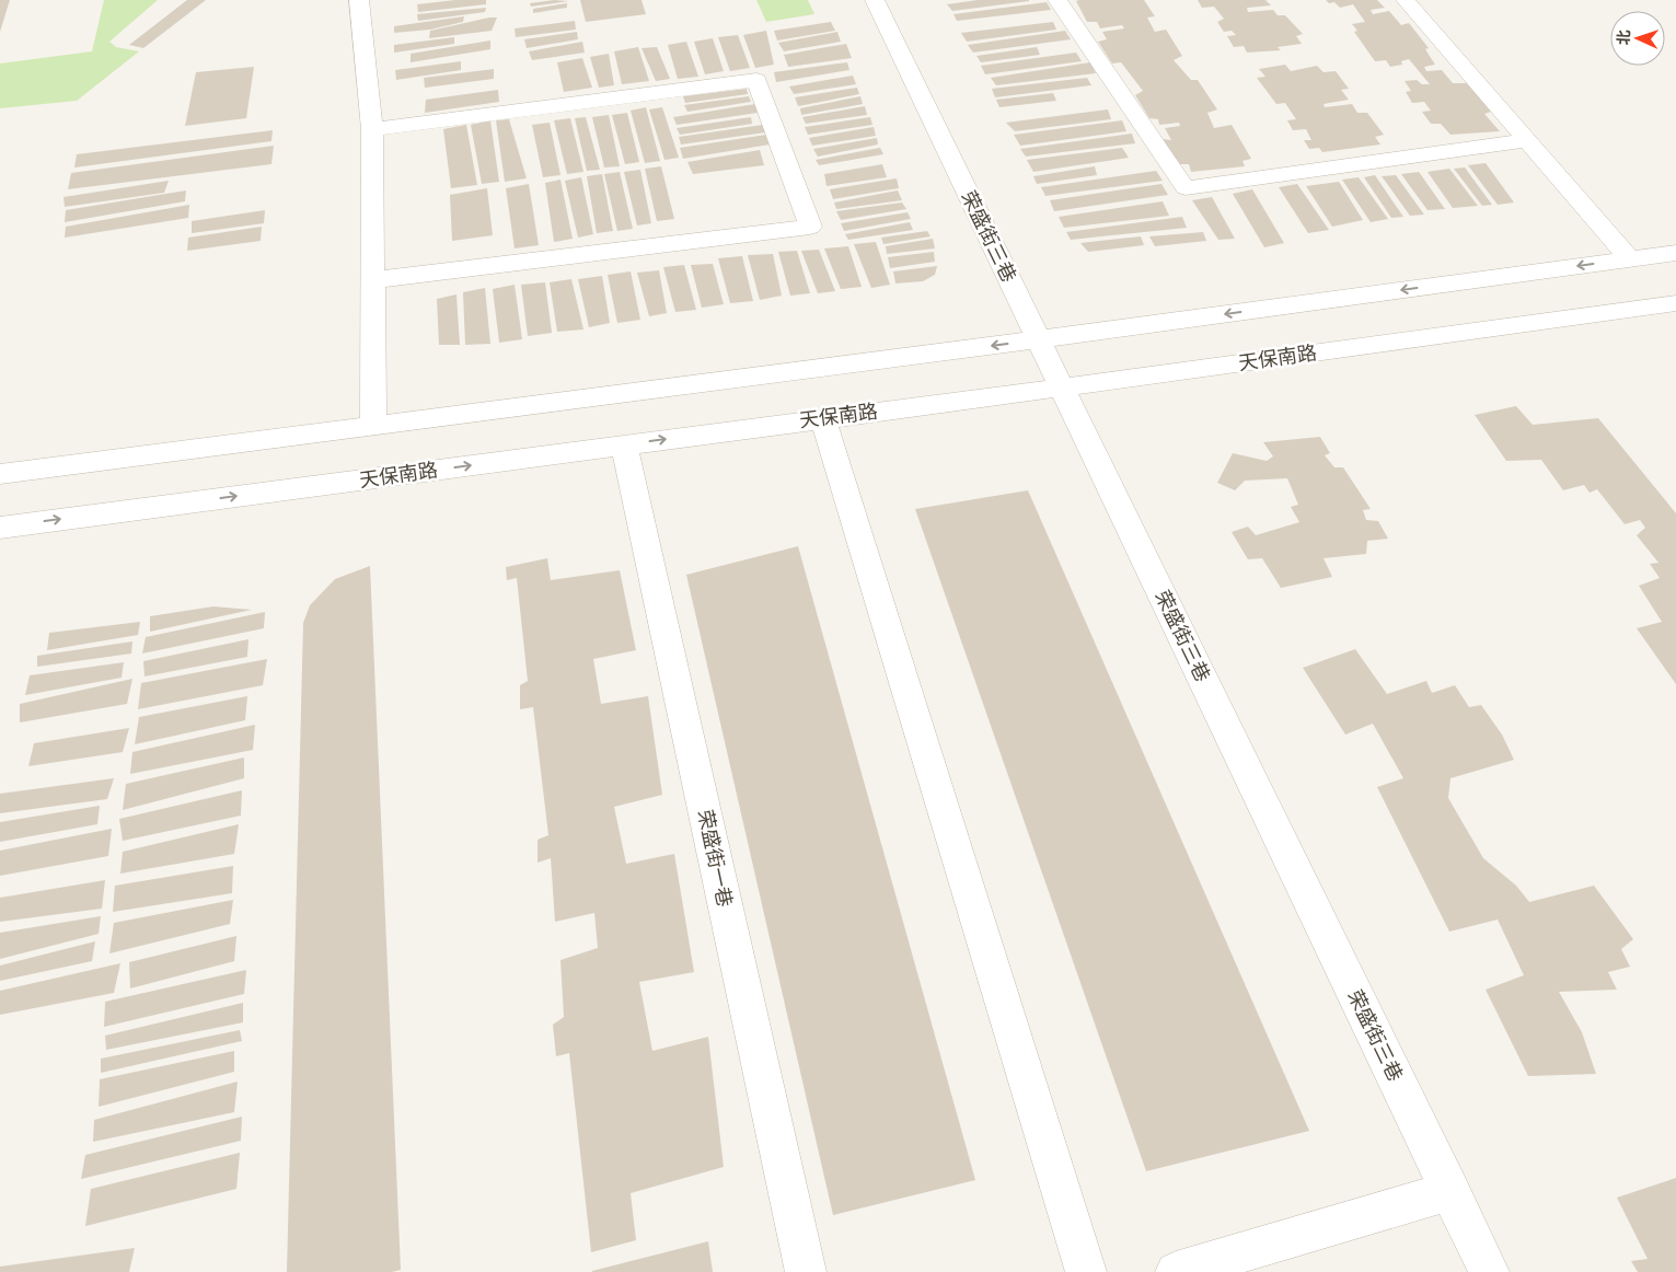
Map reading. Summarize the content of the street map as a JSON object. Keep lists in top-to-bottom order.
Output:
{
  "streets": {
    "street": ["荣盛街三巷", "天保南路", "荣盛街一巷"]
  },
  "crossings": [
    ["荣盛街三巷", "天保南路"],
    ["天保南路", "荣盛街一巷"]
  ],
  "north": "left"
}
